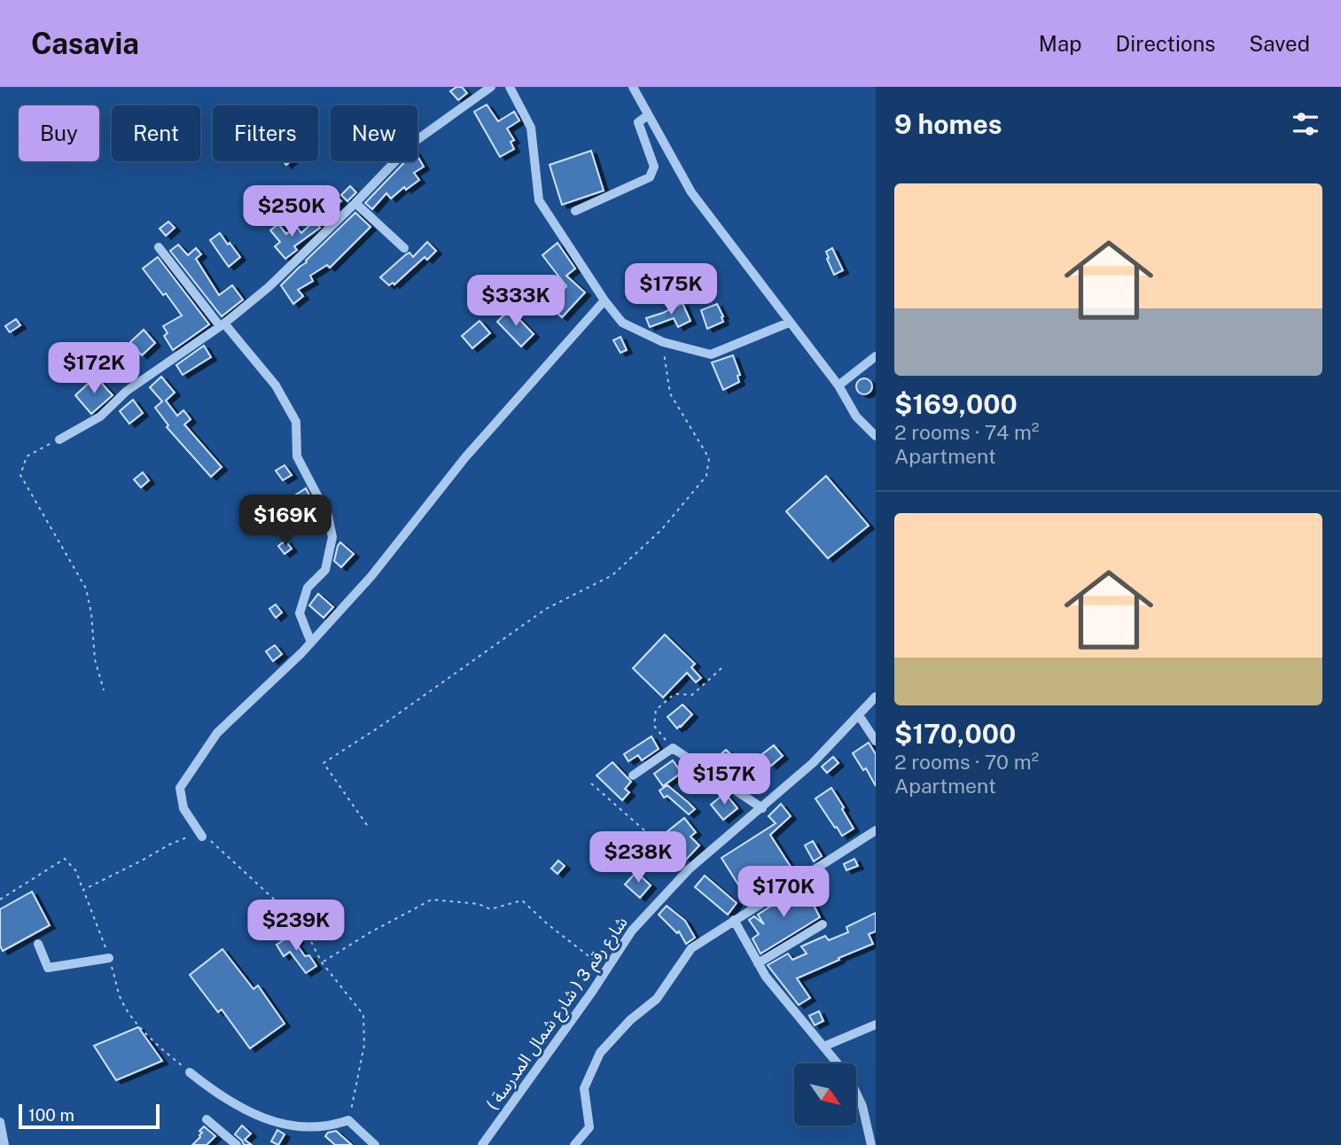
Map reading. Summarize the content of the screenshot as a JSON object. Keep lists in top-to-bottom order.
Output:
{
  "streets": {
    "street": ["شارع رقم 3 ( شارع شمال المدرسة )"]
  },
  "scale_bar": "100 m",
  "north": "bottom right",
  "page": {
    "header": "Casavia",
    "nav": ["Map", "Directions", "Saved"],
    "heading": "9 homes",
    "chip": [
      "Buy",
      "Rent",
      "Filters",
      "New"
    ],
    "list": [
      {
        "name": "$169,000",
        "note": "2 rooms · 74 m² · Apartment"
      },
      {
        "name": "$170,000",
        "note": "2 rooms · 70 m² · Apartment"
      }
    ],
    "price": [
      "$250K",
      "$175K",
      "$333K",
      "$172K",
      "$169K",
      "$157K",
      "$238K",
      "$170K",
      "$239K"
    ],
    "scale": "100 m"
  }
}
